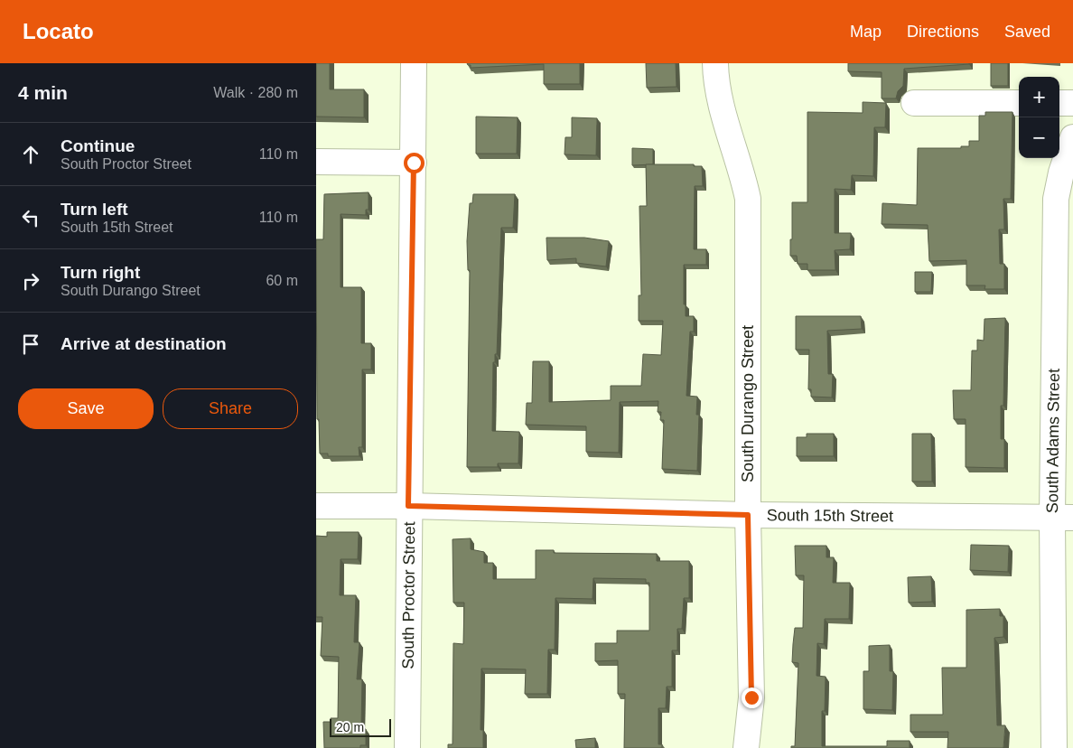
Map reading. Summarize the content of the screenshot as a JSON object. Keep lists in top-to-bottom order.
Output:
{
  "streets": {
    "street": [
      "South Durango Street",
      "South Adams Street",
      "South 15th Street",
      "South Proctor Street"
    ]
  },
  "crossings": [
    ["South Durango Street", "South 15th Street"],
    ["South Adams Street", "South 15th Street"],
    ["South 15th Street", "South Proctor Street"]
  ],
  "scale_bar": "20 m",
  "page": {
    "header": "Locato",
    "nav": ["Map", "Directions", "Saved"],
    "heading": ["4 min", "Walk · 280 m"],
    "map_buttons": ["+", "−"],
    "list": [
      ["Continue", "South Proctor Street", "110 m"],
      ["Turn left", "South 15th Street", "110 m"],
      ["Turn right", "South Durango Street", "60 m"],
      "Arrive at destination"
    ],
    "buttons": ["Save", "Share"],
    "scale": "20 m"
  }
}
